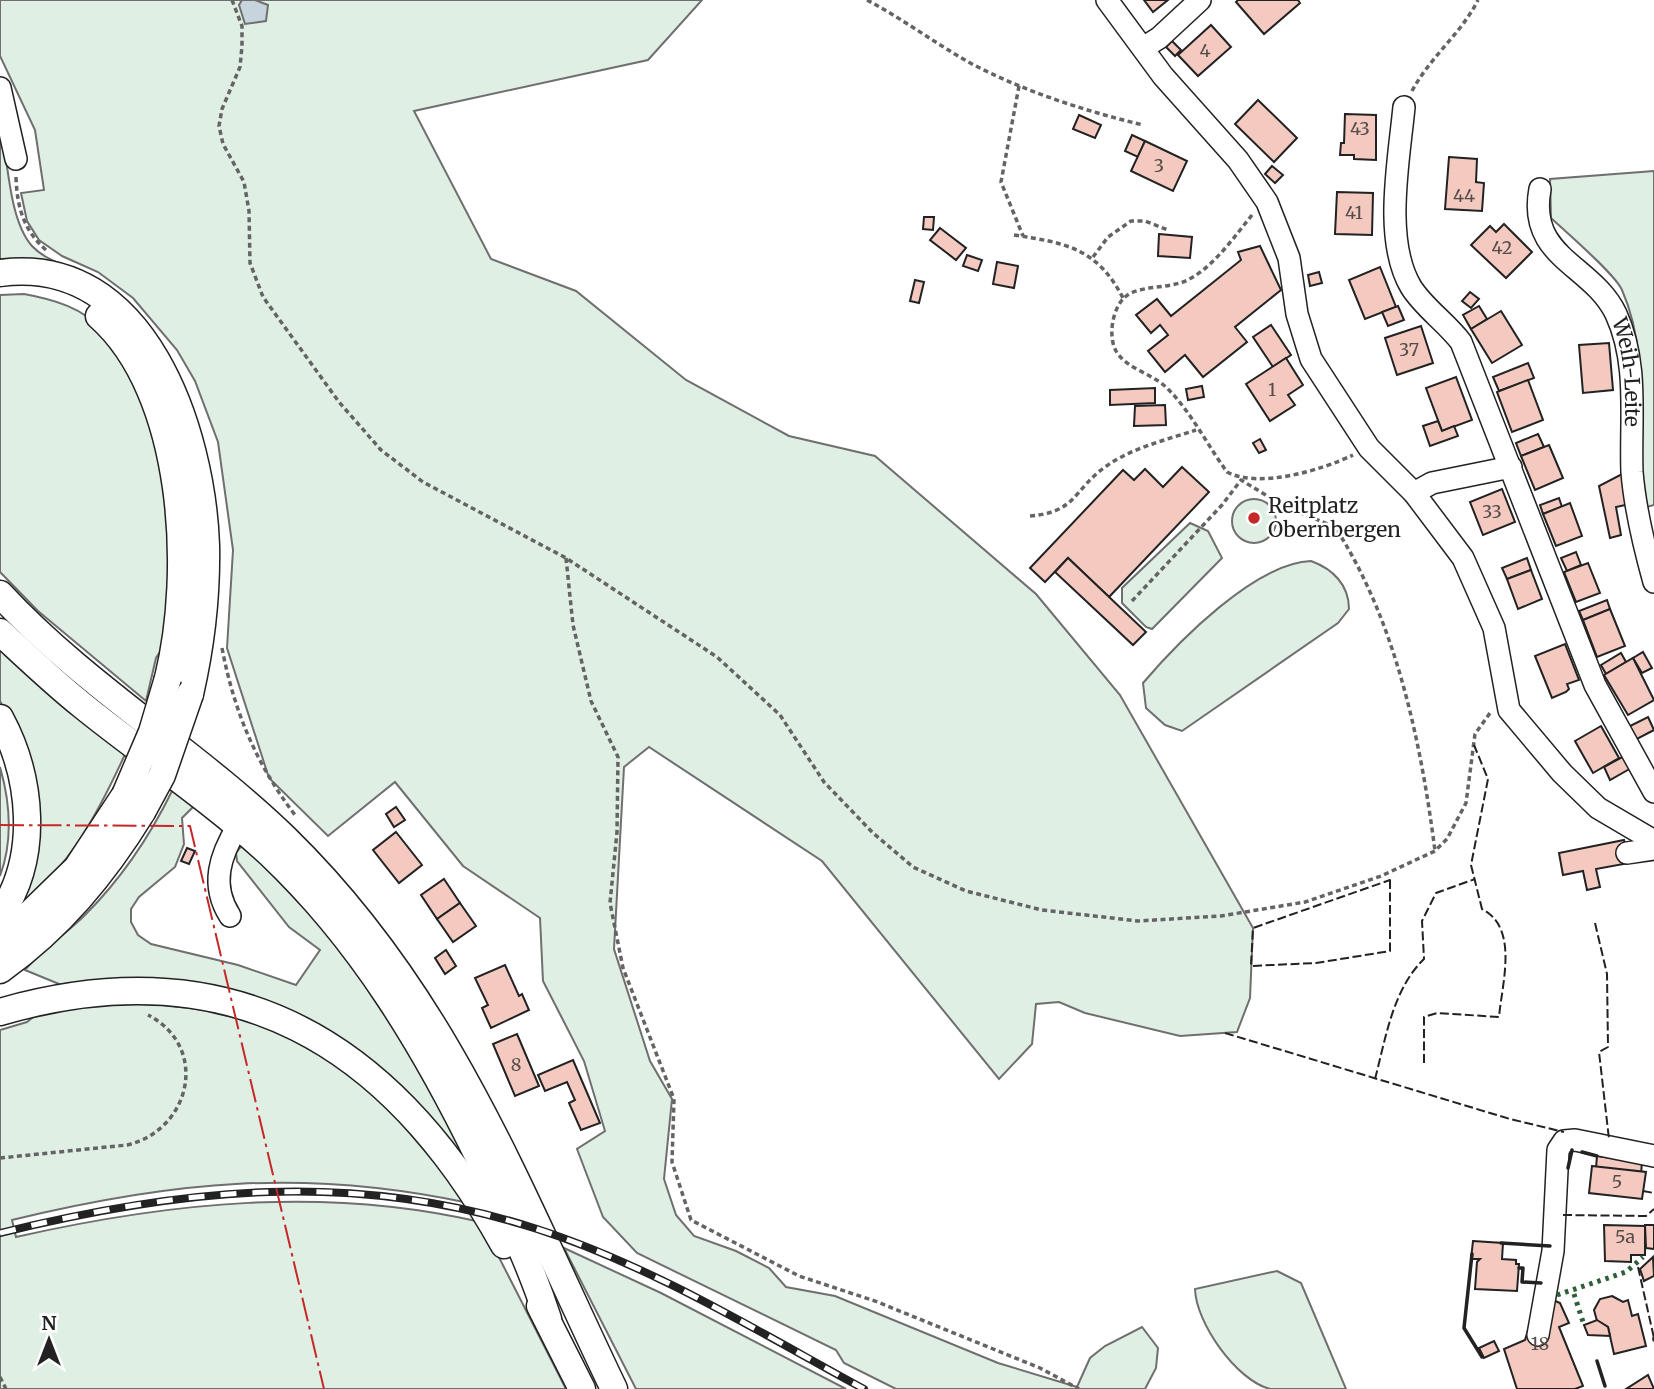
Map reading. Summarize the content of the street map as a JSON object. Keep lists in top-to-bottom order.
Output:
{
  "streets": {
    "street": ["Weih-Leite"]
  },
  "places": ["Reitplatz Obernbergen"],
  "house_numbers": [
    "4",
    "43",
    "3",
    "44",
    "41",
    "42",
    "37",
    "1",
    "33",
    "8",
    "5",
    "5a",
    "18"
  ],
  "north": "top"
}
